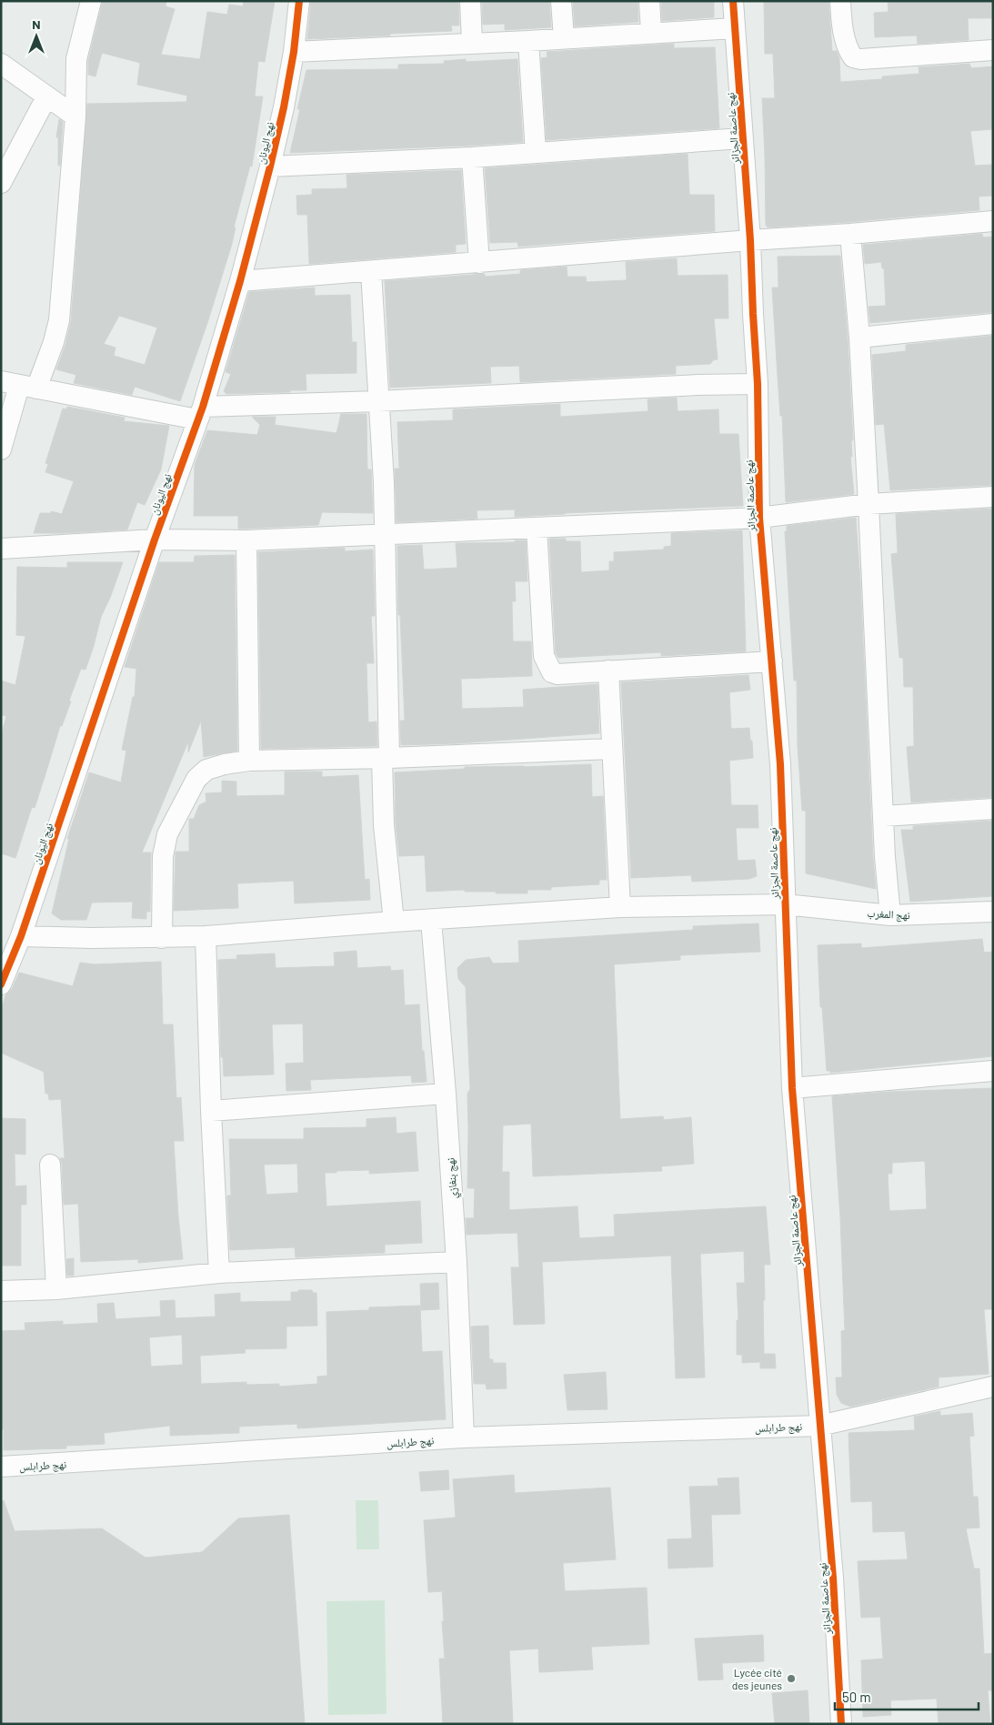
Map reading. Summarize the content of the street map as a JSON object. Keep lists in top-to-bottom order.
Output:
{
  "streets": {
    "street": [
      "نهج عاصمة الجزائر",
      "نهج اليونان",
      "نهج المغرب",
      "نهج بنغازي",
      "نهج طرابلس"
    ]
  },
  "crossings": [
    ["نهج عاصمة الجزائر", "نهج المغرب"],
    ["نهج عاصمة الجزائر", "نهج طرابلس"],
    ["نهج اليونان", "نهج المغرب"],
    ["نهج المغرب", "نهج بنغازي"],
    ["نهج بنغازي", "نهج طرابلس"]
  ],
  "places": ["Lycée cité des jeunes"],
  "scale_bar": "50 m",
  "north": "top"
}
